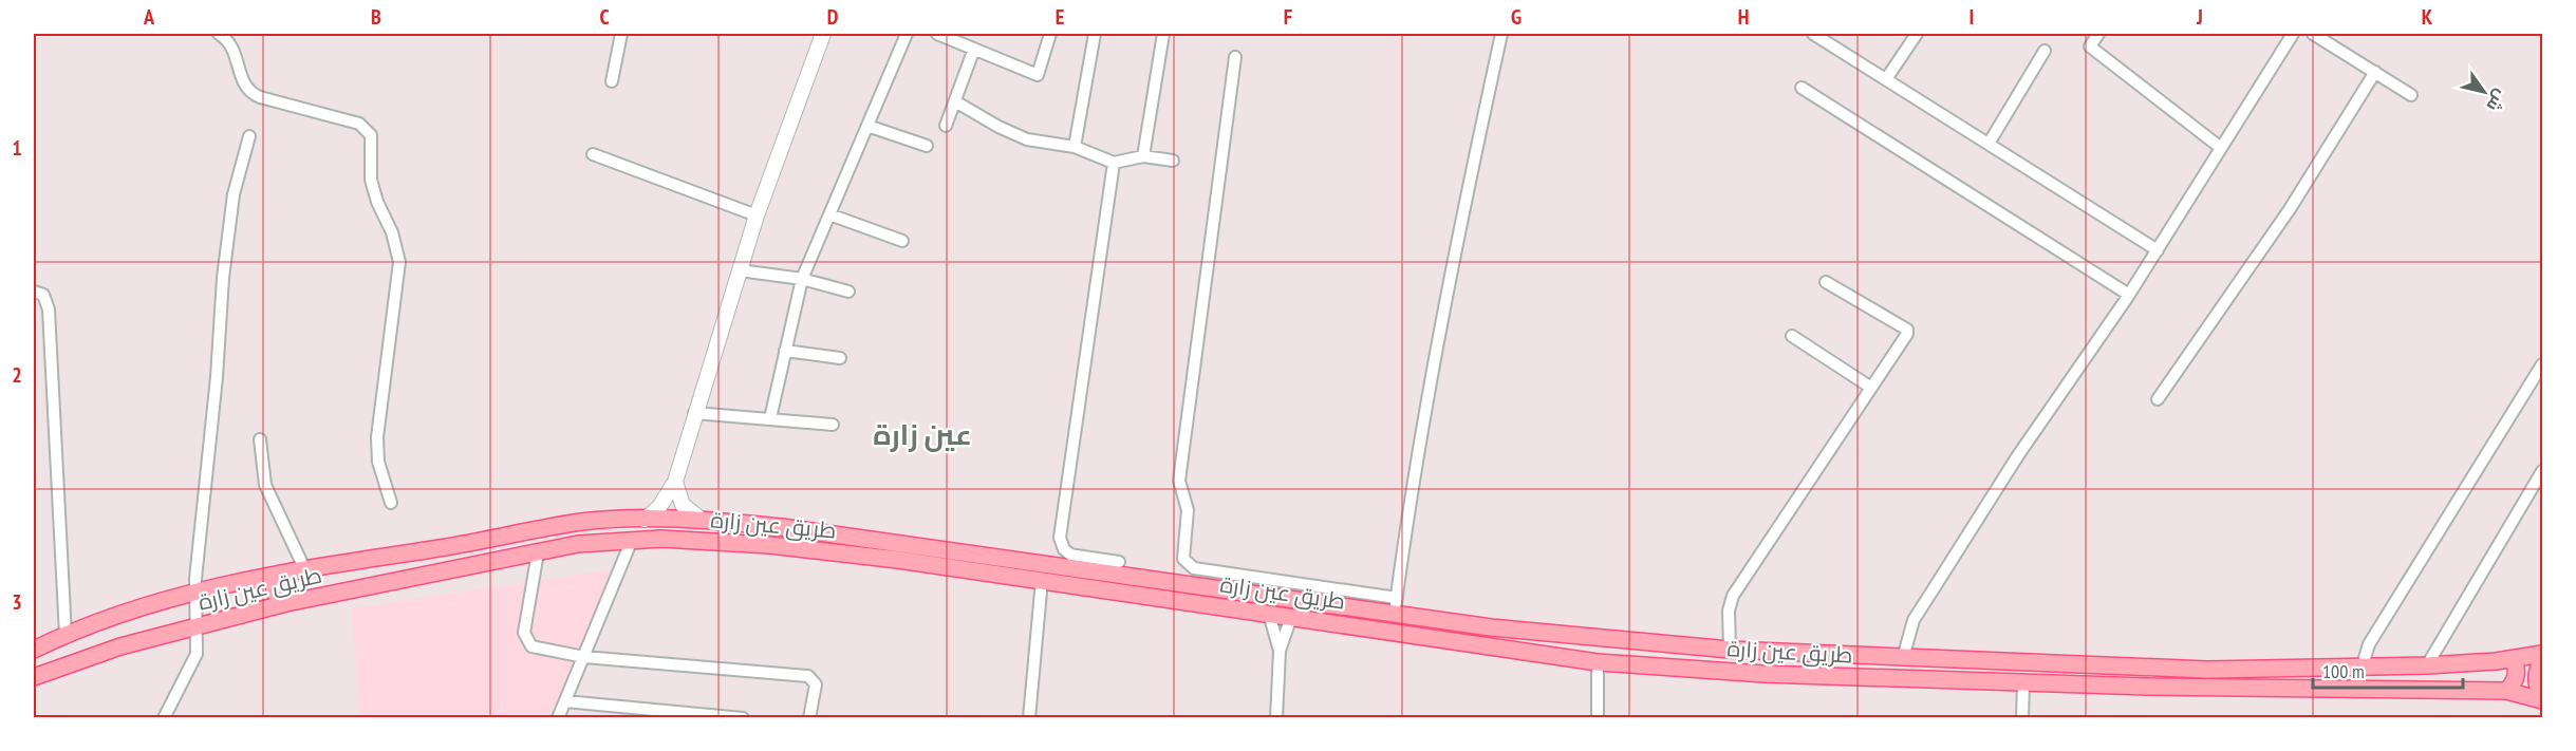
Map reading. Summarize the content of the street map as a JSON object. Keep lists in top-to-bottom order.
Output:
{
  "streets": {
    "main road": ["طريق عين زارة"]
  },
  "districts": ["عين زارة"],
  "scale_bar": "100 m",
  "north": "bottom right",
  "grid": {
    "columns": [
      "A",
      "B",
      "C",
      "D",
      "E",
      "F",
      "G",
      "H",
      "I",
      "J",
      "K"
    ],
    "rows": ["1", "2", "3"]
  }
}
